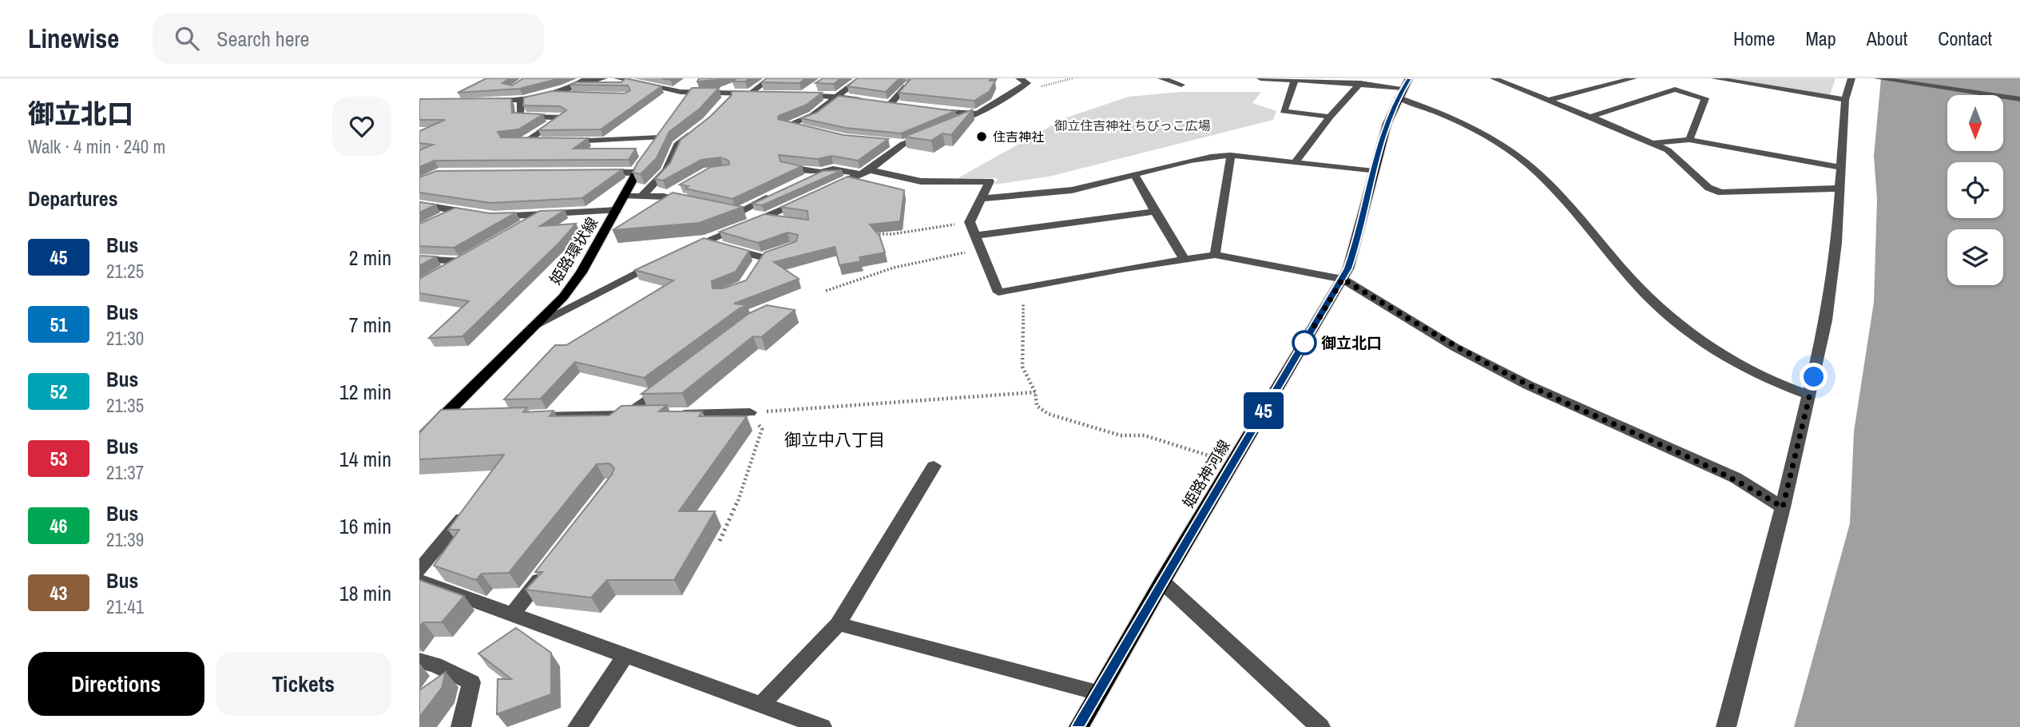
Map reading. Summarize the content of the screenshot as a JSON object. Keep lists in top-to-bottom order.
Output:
{
  "streets": {
    "main road": ["姫路環状線", "姫路神河線"]
  },
  "districts": ["御立中八丁目"],
  "parks": ["御立住吉神社 ちびっこ広場"],
  "places": ["住吉神社", "御立北口"],
  "lines": ["bus line 45"],
  "north": "bottom",
  "page": {
    "header": "Linewise",
    "search": "Search here",
    "nav": [
      "Home",
      "Map",
      "About",
      "Contact"
    ],
    "heading": [
      ["御立北口", "Walk · 4 min · 240 m"],
      "Departures"
    ],
    "on_map": "45",
    "list": [
      {
        "mark": "45",
        "name": "Bus",
        "note": "21:25",
        "value": "2 min"
      },
      {
        "mark": "51",
        "name": "Bus",
        "note": "21:30",
        "value": "7 min"
      },
      {
        "mark": "52",
        "name": "Bus",
        "note": "21:35",
        "value": "12 min"
      },
      {
        "mark": "53",
        "name": "Bus",
        "note": "21:37",
        "value": "14 min"
      },
      {
        "mark": "46",
        "name": "Bus",
        "note": "21:39",
        "value": "16 min"
      },
      {
        "mark": "43",
        "name": "Bus",
        "note": "21:41",
        "value": "18 min"
      }
    ],
    "buttons": ["Directions", "Tickets"]
  }
}
